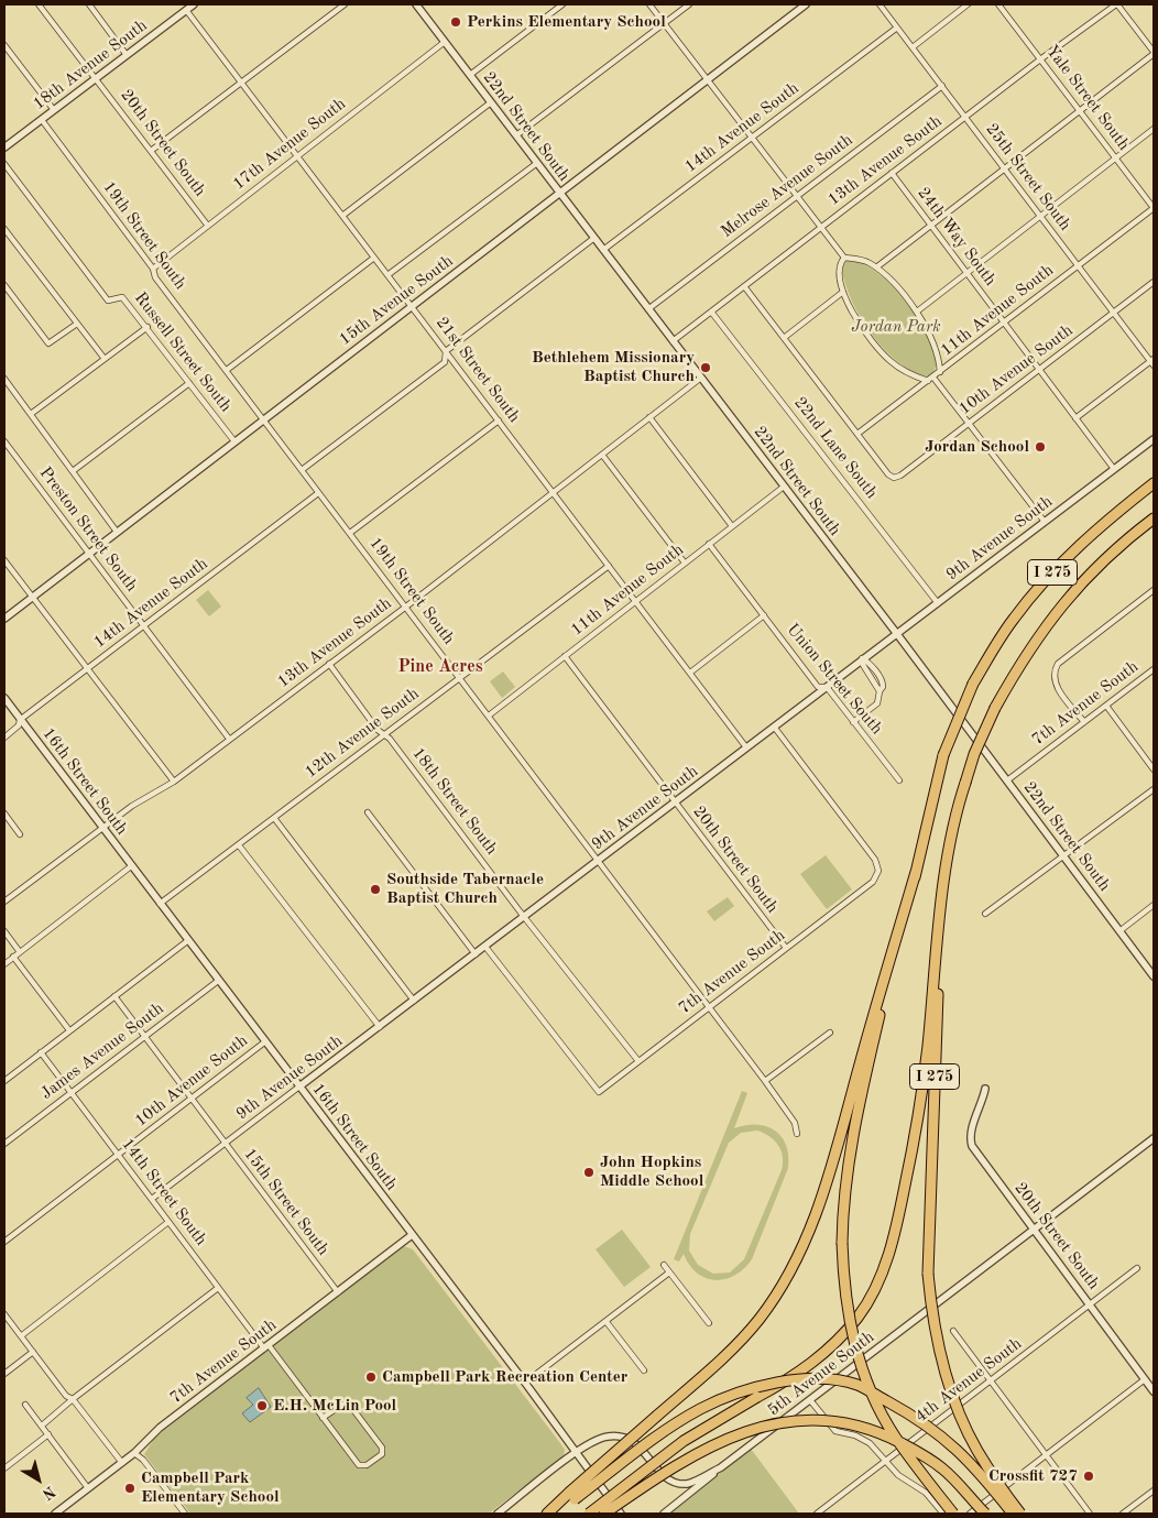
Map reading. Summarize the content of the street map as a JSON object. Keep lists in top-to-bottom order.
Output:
{
  "streets": {
    "highway": ["I 275"],
    "street": [
      "18th Avenue South",
      "Yale Street South",
      "22nd Street South",
      "14th Avenue South",
      "20th Street South",
      "17th Avenue South",
      "13th Avenue South",
      "25th Street South",
      "Melrose Avenue South",
      "19th Street South",
      "24th Way South",
      "15th Avenue South",
      "11th Avenue South",
      "Russell Street South",
      "21st Street South",
      "10th Avenue South",
      "22nd Lane South",
      "Preston Street South",
      "9th Avenue South",
      "Union Street South",
      "7th Avenue South",
      "12th Avenue South",
      "16th Street South",
      "18th Street South",
      "James Avenue South",
      "14th Street South",
      "15th Street South",
      "5th Avenue South",
      "4th Avenue South"
    ]
  },
  "crossings": [
    ["18th Avenue South", "20th Street South"],
    ["18th Avenue South", "19th Street South"],
    ["18th Avenue South", "21st Street South"],
    ["Yale Street South", "13th Avenue South"],
    ["Yale Street South", "11th Avenue South"],
    ["22nd Street South", "14th Avenue South"],
    ["22nd Street South", "17th Avenue South"],
    ["22nd Street South", "13th Avenue South"],
    ["22nd Street South", "Melrose Avenue South"],
    ["22nd Street South", "15th Avenue South"],
    ["22nd Street South", "11th Avenue South"],
    ["22nd Street South", "9th Avenue South"],
    ["22nd Street South", "7th Avenue South"],
    ["14th Avenue South", "25th Street South"],
    ["14th Avenue South", "19th Street South"],
    ["14th Avenue South", "Preston Street South"],
    ["14th Avenue South", "16th Street South"],
    ["20th Street South", "17th Avenue South"],
    ["20th Street South", "11th Avenue South"],
    ["20th Street South", "9th Avenue South"],
    ["20th Street South", "7th Avenue South"],
    ["20th Street South", "5th Avenue South"],
    ["20th Street South", "4th Avenue South"],
    ["17th Avenue South", "19th Street South"],
    ["17th Avenue South", "21st Street South"],
    ["13th Avenue South", "25th Street South"],
    ["13th Avenue South", "19th Street South"],
    ["13th Avenue South", "24th Way South"],
    ["13th Avenue South", "21st Street South"],
    ["13th Avenue South", "22nd Lane South"],
    ["13th Avenue South", "Preston Street South"],
    ["13th Avenue South", "16th Street South"],
    ["13th Avenue South", "18th Street South"],
    ["25th Street South", "Melrose Avenue South"],
    ["25th Street South", "11th Avenue South"],
    ["25th Street South", "10th Avenue South"],
    ["19th Street South", "15th Avenue South"],
    ["19th Street South", "11th Avenue South"],
    ["19th Street South", "9th Avenue South"],
    ["19th Street South", "7th Avenue South"],
    ["19th Street South", "12th Avenue South"],
    ["24th Way South", "11th Avenue South"],
    ["24th Way South", "10th Avenue South"],
    ["24th Way South", "9th Avenue South"],
    ["15th Avenue South", "Russell Street South"],
    ["15th Avenue South", "21st Street South"],
    ["15th Avenue South", "Preston Street South"],
    ["11th Avenue South", "21st Street South"],
    ["11th Avenue South", "10th Avenue South"],
    ["11th Avenue South", "Union Street South"],
    ["21st Street South", "9th Avenue South"],
    ["21st Street South", "12th Avenue South"],
    ["10th Avenue South", "16th Street South"],
    ["10th Avenue South", "14th Street South"],
    ["10th Avenue South", "15th Street South"],
    ["22nd Lane South", "9th Avenue South"],
    ["9th Avenue South", "Union Street South"],
    ["9th Avenue South", "7th Avenue South"],
    ["9th Avenue South", "16th Street South"],
    ["9th Avenue South", "18th Street South"],
    ["9th Avenue South", "14th Street South"],
    ["9th Avenue South", "15th Street South"],
    ["7th Avenue South", "16th Street South"],
    ["7th Avenue South", "18th Street South"],
    ["7th Avenue South", "14th Street South"],
    ["7th Avenue South", "15th Street South"],
    ["12th Avenue South", "16th Street South"],
    ["12th Avenue South", "18th Street South"],
    ["16th Street South", "James Avenue South"],
    ["16th Street South", "5th Avenue South"],
    ["James Avenue South", "14th Street South"],
    ["James Avenue South", "15th Street South"]
  ],
  "districts": ["Pine Acres"],
  "parks": ["Jordan Park"],
  "places": [
    "Perkins Elementary School",
    "Bethlehem Missionary Baptist Church",
    "Jordan School",
    "Southside Tabernacle Baptist Church",
    "John Hopkins Middle School",
    "Campbell Park Recreation Center",
    "E.H. McLin Pool",
    "Crossfit 727",
    "Campbell Park Elementary School"
  ],
  "north": "bottom right"
}
